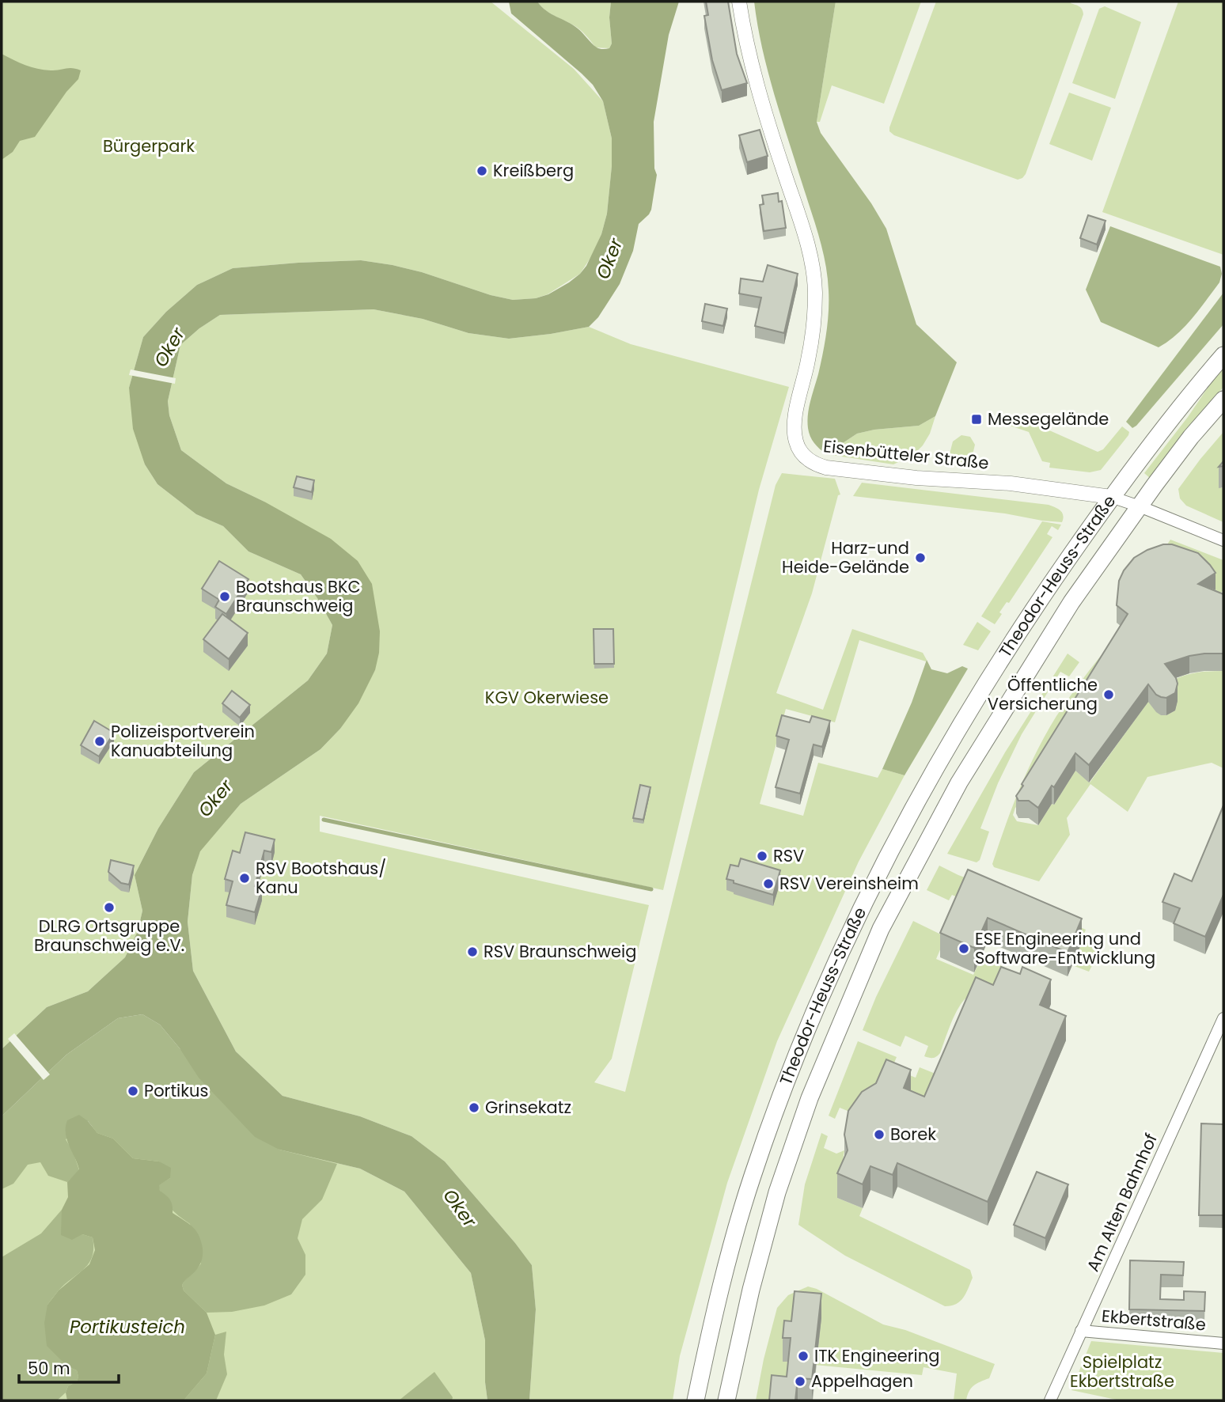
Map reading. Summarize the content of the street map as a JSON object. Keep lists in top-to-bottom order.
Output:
{
  "streets": {
    "main road": ["Theodor-Heuss-Straße"],
    "street": ["Eisenbütteler Straße", "Am Alten Bahnhof", "Ekbertstraße"]
  },
  "crossings": [
    ["Eisenbütteler Straße", "Theodor-Heuss-Straße"],
    ["Am Alten Bahnhof", "Ekbertstraße"]
  ],
  "water": ["Oker", "Portikusteich"],
  "parks": ["Bürgerpark", "KGV Okerwiese", "Spielplatz Ekbertstraße"],
  "places": {
    "other": [
      "Kreißberg",
      "Harz-und Heide-Gelände",
      "Bootshaus BKC Braunschweig",
      "Öffentliche Versicherung",
      "Polizeisportverein Kanuabteilung",
      "RSV",
      "RSV Bootshaus/ Kanu",
      "RSV Vereinsheim",
      "DLRG Ortsgruppe Braunschweig e.V.",
      "ESE Engineering und Software-Entwicklung",
      "RSV Braunschweig",
      "Portikus",
      "Grinsekatz",
      "Borek",
      "ITK Engineering",
      "Appelhagen"
    ],
    "transit": ["Messegelände"]
  },
  "scale_bar": "50 m"
}
